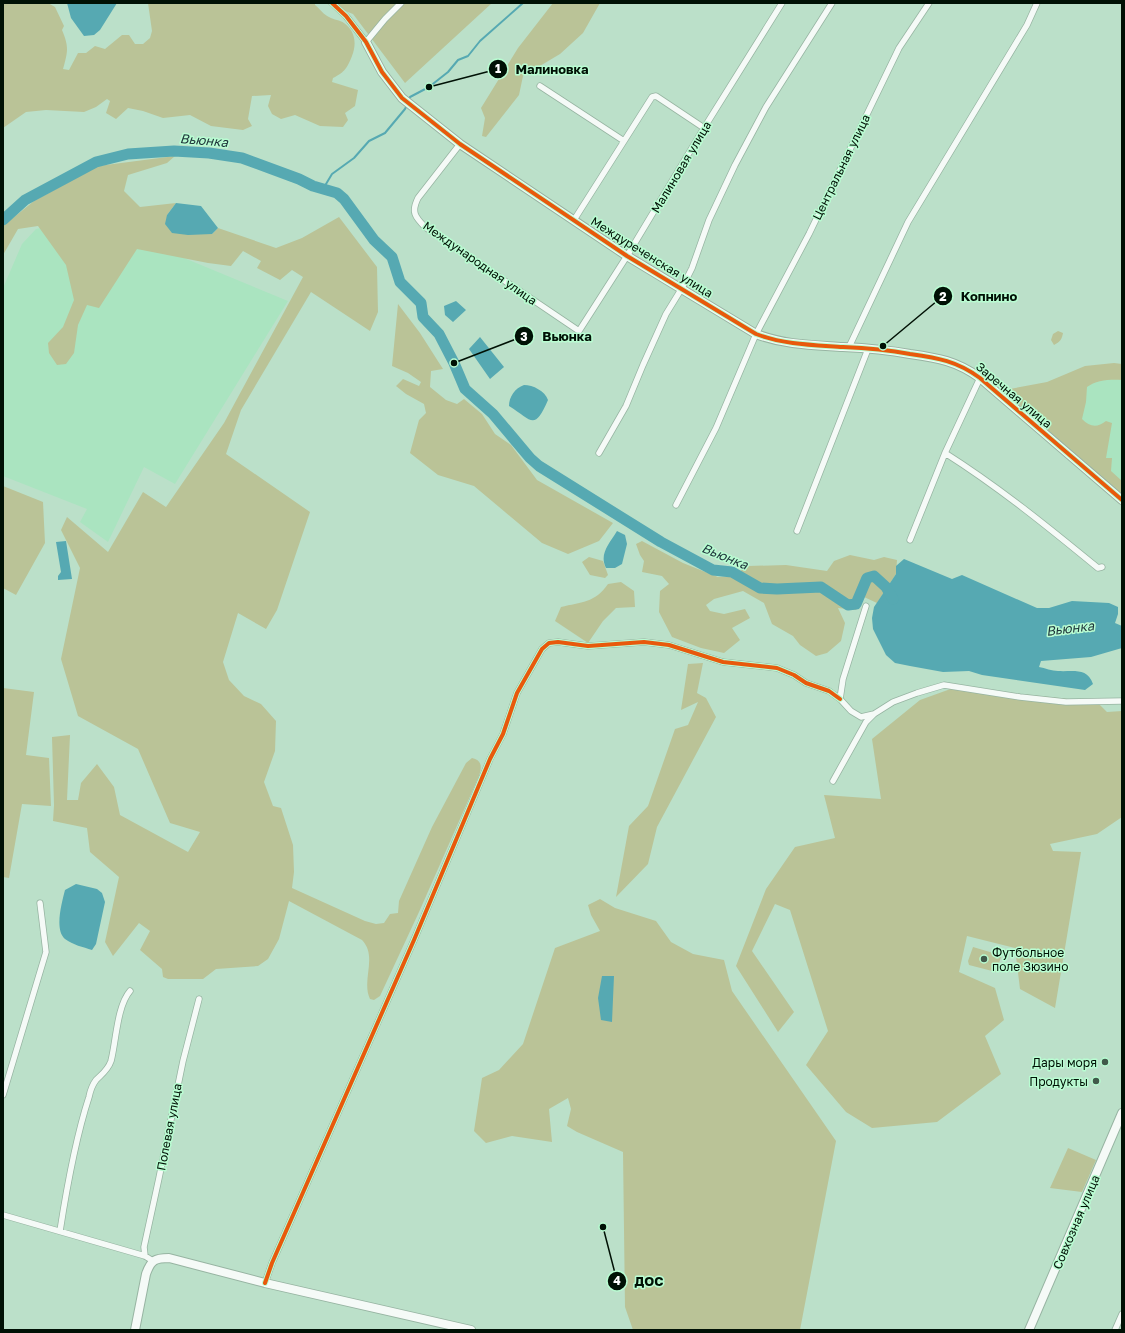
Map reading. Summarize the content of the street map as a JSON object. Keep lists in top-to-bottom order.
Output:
{
  "streets": {
    "street": [
      "Малиновая улица",
      "Центральная улица",
      "Междуреченская улица",
      "Международная улица",
      "Заречная улица",
      "Полевая улица",
      "Совхозная улица"
    ]
  },
  "crossings": [
    ["Малиновая улица", "Междуреченская улица"],
    ["Малиновая улица", "Международная улица"],
    ["Центральная улица", "Междуреченская улица"],
    ["Междуреченская улица", "Международная улица"],
    ["Междуреченская улица", "Заречная улица"]
  ],
  "water": ["Вьюнка"],
  "places": [
    "Малиновка",
    "Копнино",
    "Вьюнка",
    "Футбольное поле Зюзино",
    "Дары моря",
    "Продукты",
    "ДОС"
  ]
}
